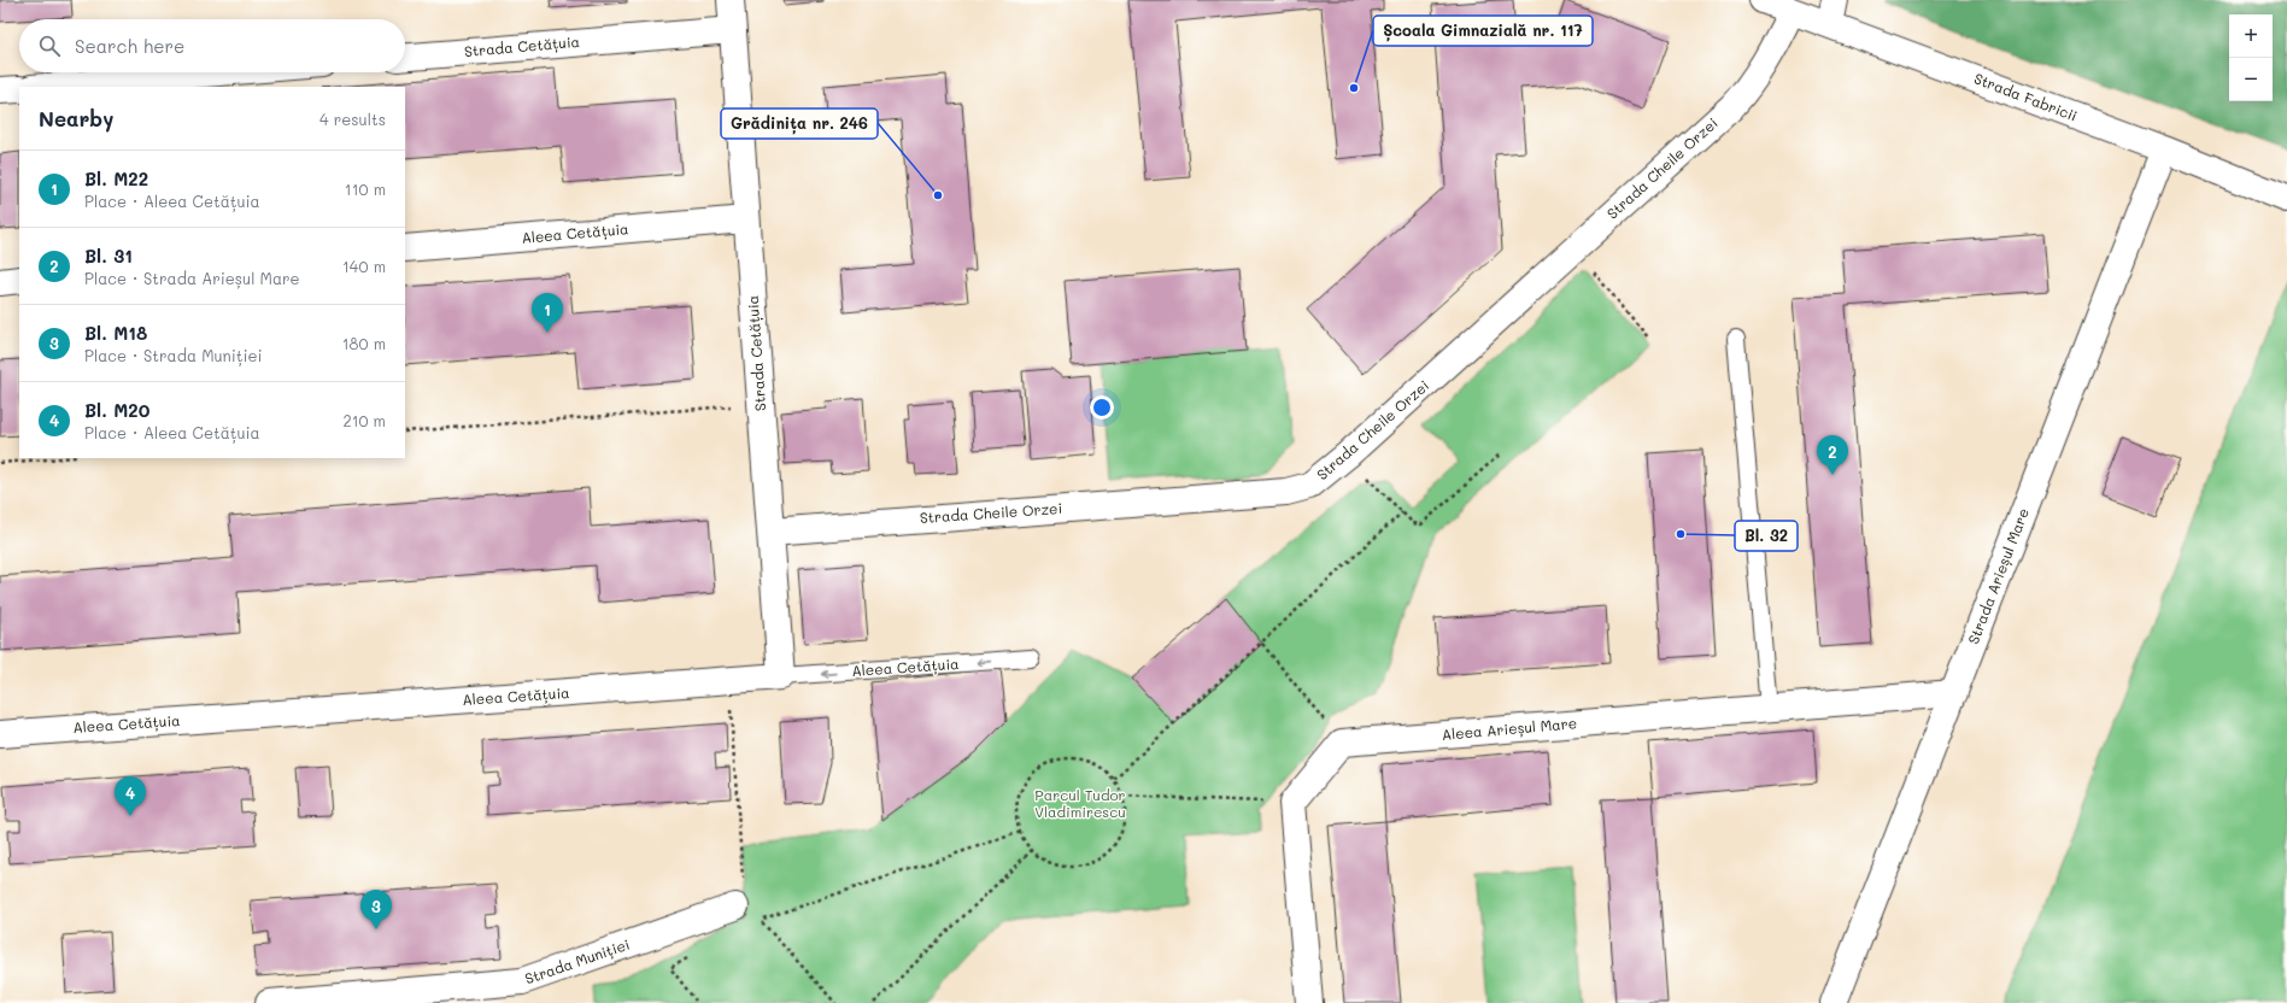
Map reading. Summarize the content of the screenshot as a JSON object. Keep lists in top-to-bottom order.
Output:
{
  "streets": {
    "street": [
      "Strada Cetățuia",
      "Strada Fabricii",
      "Strada Cheile Orzei",
      "Aleea Cetățuia",
      "Strada Arieșul Mare",
      "Aleea Arieșul Mare",
      "Strada Muniției"
    ]
  },
  "crossings": [
    ["Strada Cetățuia", "Strada Cheile Orzei"],
    ["Strada Cetățuia", "Aleea Cetățuia"],
    ["Strada Fabricii", "Strada Cheile Orzei"],
    ["Strada Fabricii", "Strada Arieșul Mare"],
    ["Strada Arieșul Mare", "Aleea Arieșul Mare"]
  ],
  "parks": ["Parcul Tudor Vladimirescu"],
  "places": ["Școala Gimnazială nr. 117", "Grădinița nr. 246", "Bl. 32"],
  "page": {
    "map_buttons": ["+", "−"],
    "search": "Search here",
    "heading": ["Nearby", "4 results"],
    "list": [
      {
        "mark": "1",
        "name": "Bl. M22",
        "note": "Place · Aleea Cetățuia",
        "value": "110 m"
      },
      {
        "mark": "2",
        "name": "Bl. 31",
        "note": "Place · Strada Arieșul Mare",
        "value": "140 m"
      },
      {
        "mark": "3",
        "name": "Bl. M18",
        "note": "Place · Strada Muniției",
        "value": "180 m"
      },
      {
        "mark": "4",
        "name": "Bl. M20",
        "note": "Place · Aleea Cetățuia",
        "value": "210 m"
      }
    ],
    "pins": [
      "1",
      "2",
      "4",
      "3"
    ]
  }
}
